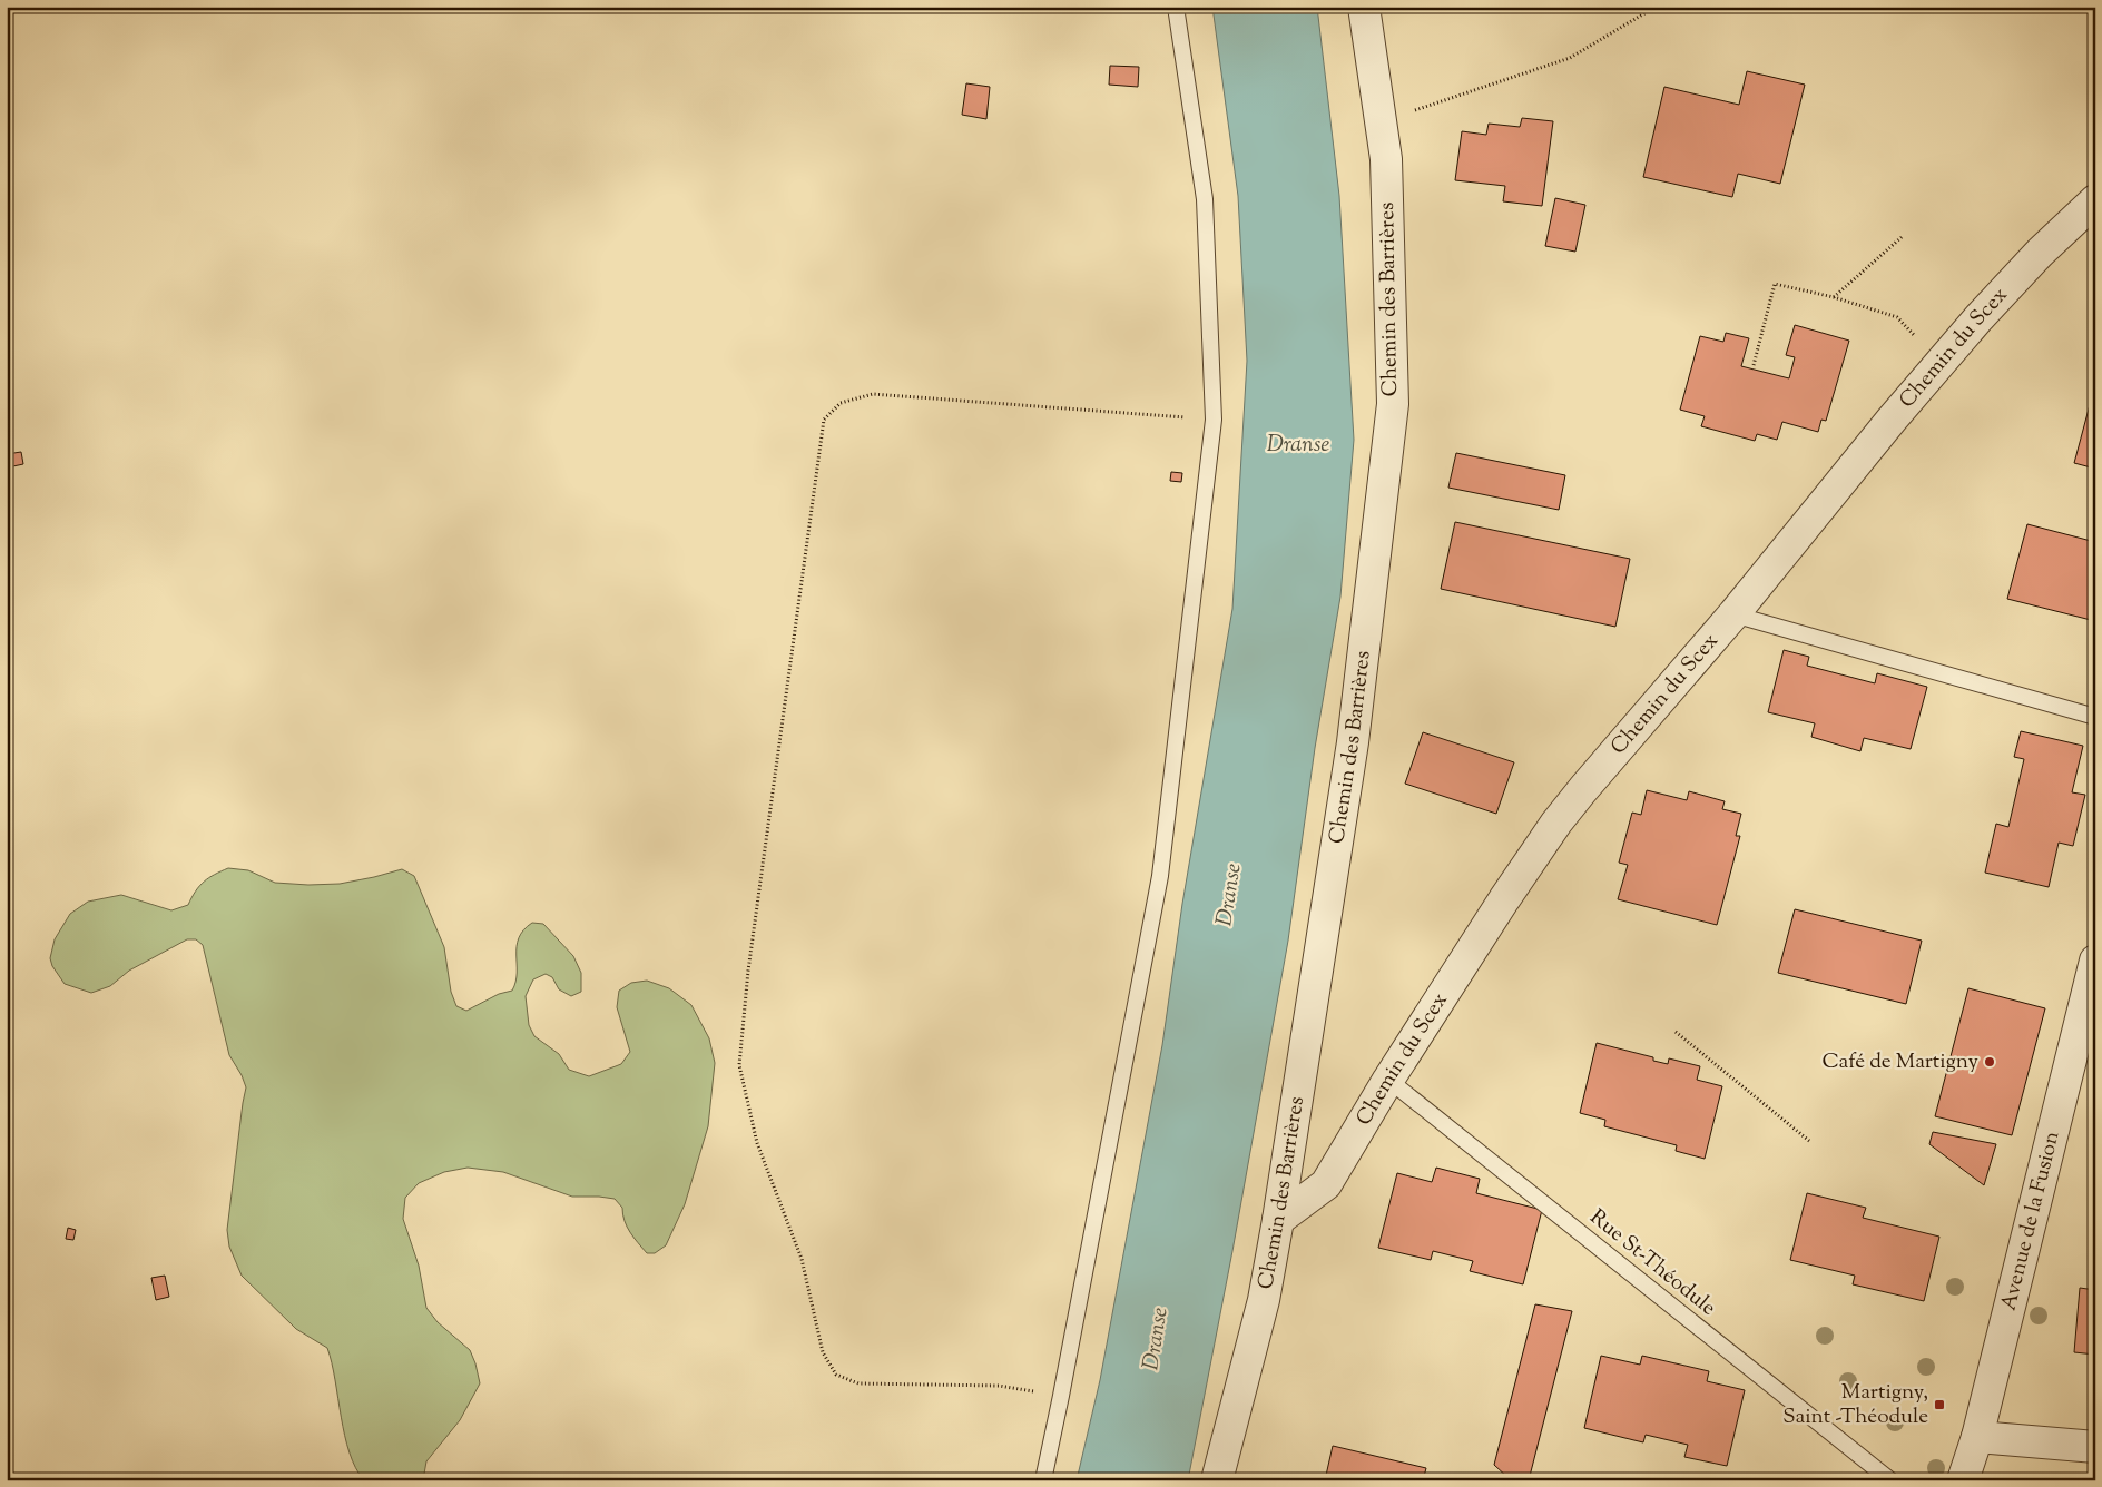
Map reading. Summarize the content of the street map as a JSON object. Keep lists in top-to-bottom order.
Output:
{
  "streets": {
    "street": ["Chemin des Barrières", "Chemin du Scex", "Avenue de la Fusion"],
    "lane": ["Rue St-Théodule"]
  },
  "crossings": [
    ["Chemin des Barrières", "Chemin du Scex"],
    ["Chemin du Scex", "Rue St-Théodule"]
  ],
  "water": ["Dranse"],
  "places": {
    "other": ["Café de Martigny"],
    "transit": ["Martigny, Saint -Théodule"]
  }
}
